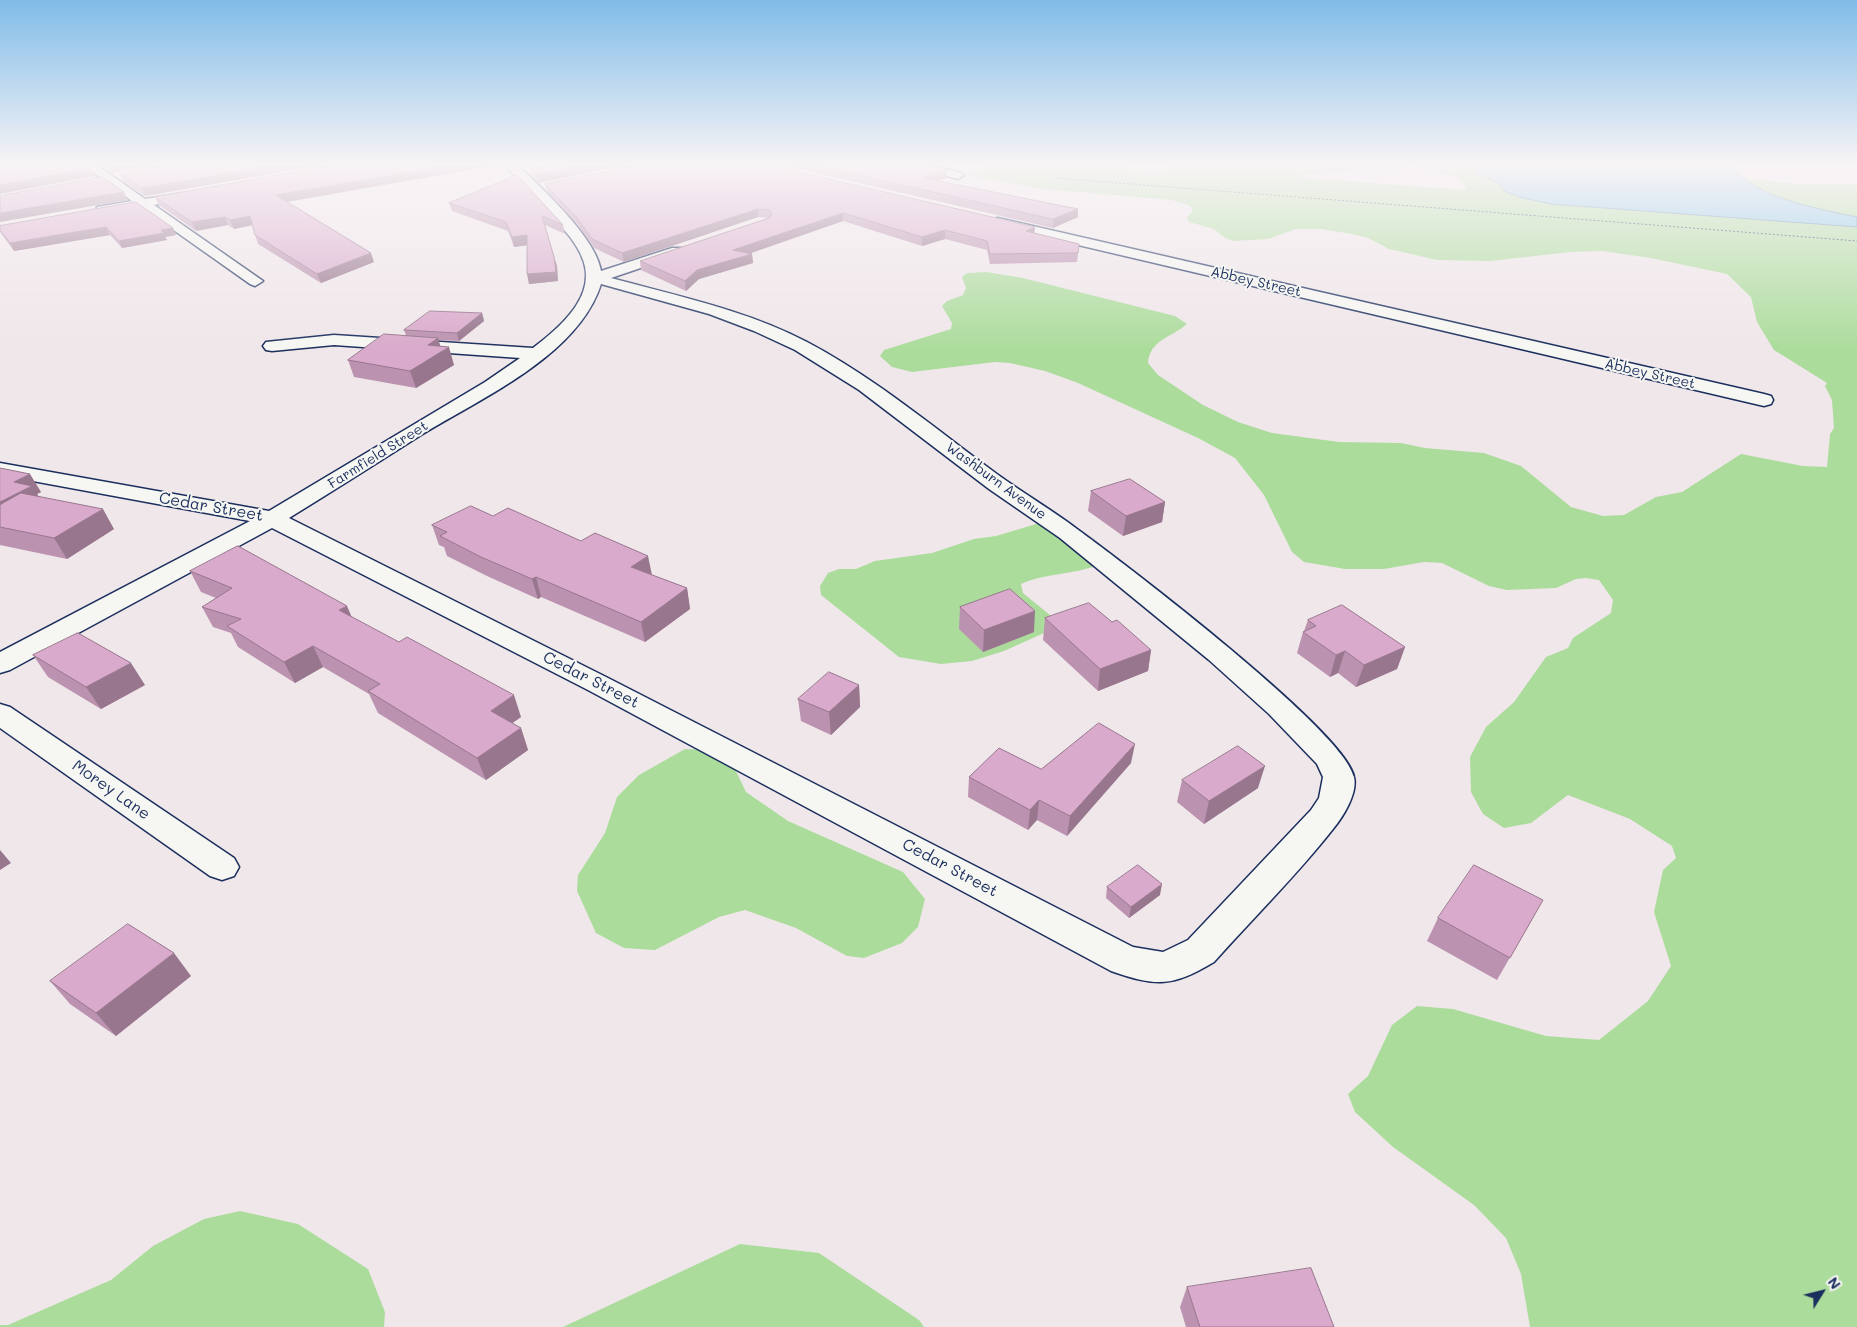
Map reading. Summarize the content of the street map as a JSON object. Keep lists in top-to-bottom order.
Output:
{
  "streets": {
    "street": [
      "Abbey Street",
      "Farmfield Street",
      "Washburn Avenue",
      "Cedar Street",
      "Morey Lane"
    ]
  },
  "crossings": [
    ["Farmfield Street", "Washburn Avenue"],
    ["Farmfield Street", "Cedar Street"],
    ["Washburn Avenue", "Cedar Street"]
  ],
  "north": "top right"
}
